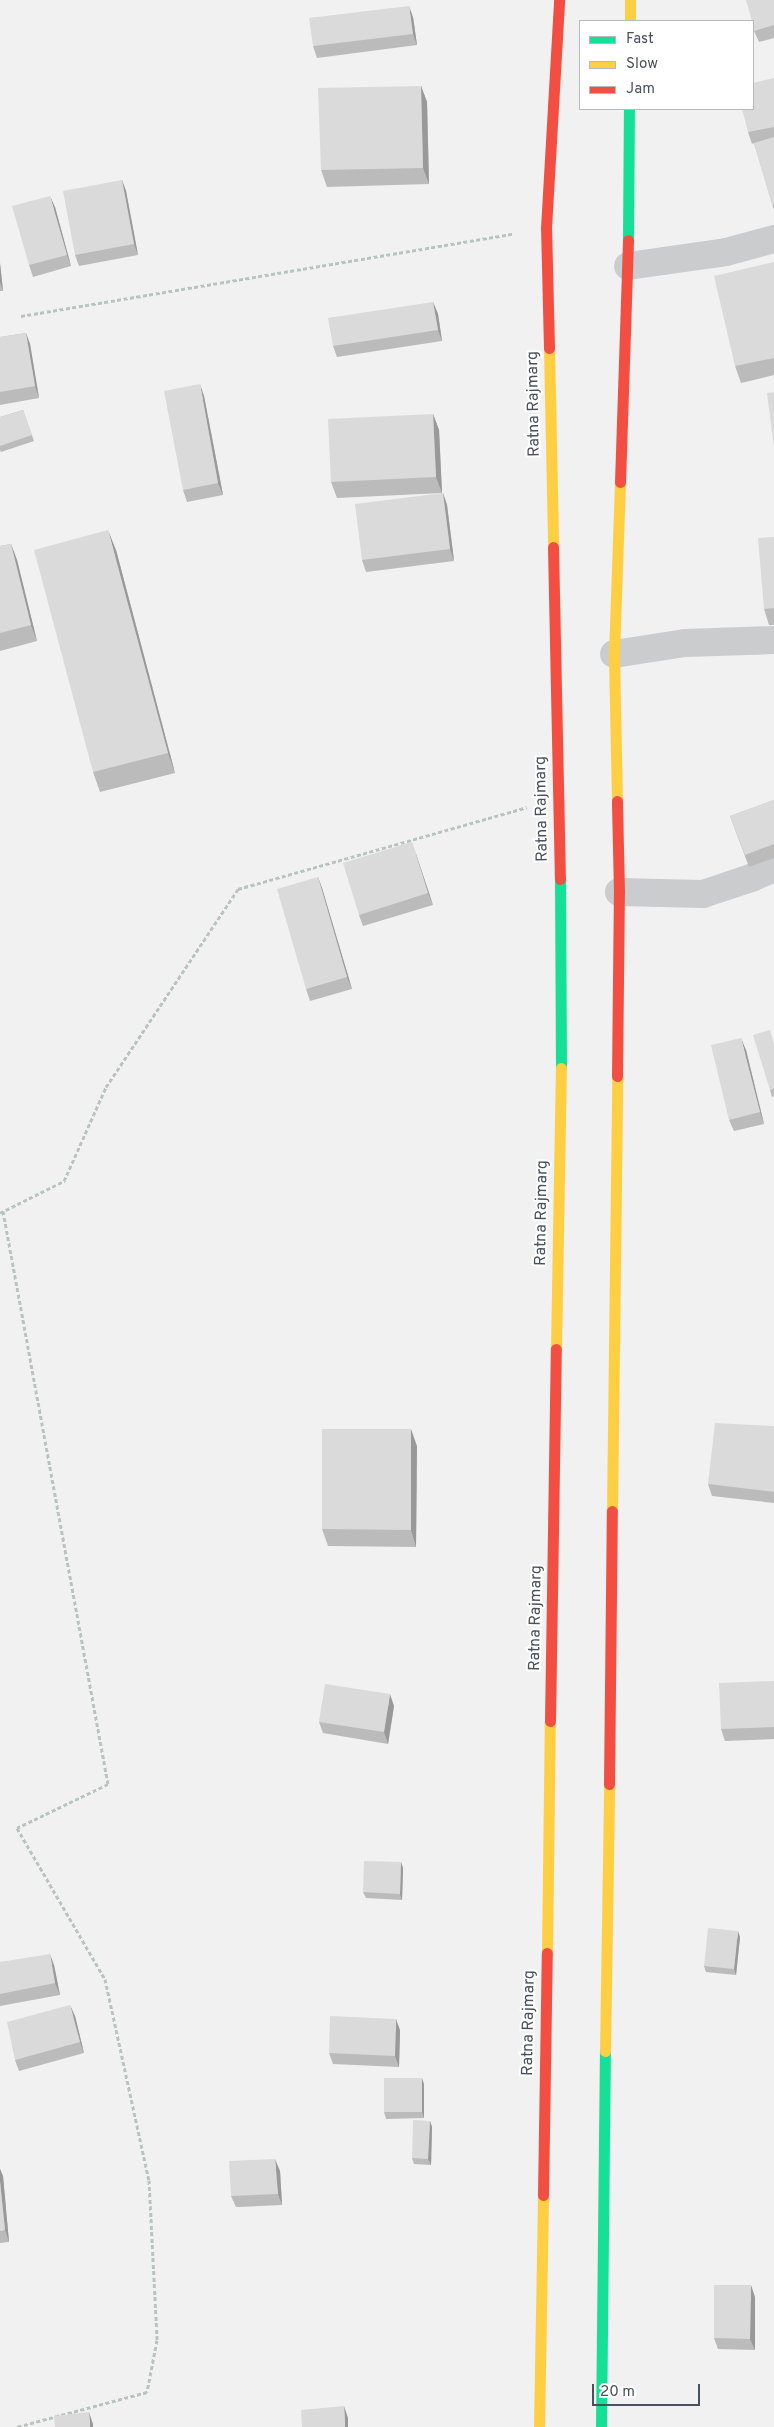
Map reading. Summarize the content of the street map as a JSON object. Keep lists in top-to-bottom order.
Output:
{
  "streets": {
    "main road": ["Ratna Rajmarg"]
  },
  "legend": ["Fast", "Slow", "Jam"],
  "scale_bar": "20 m"
}
